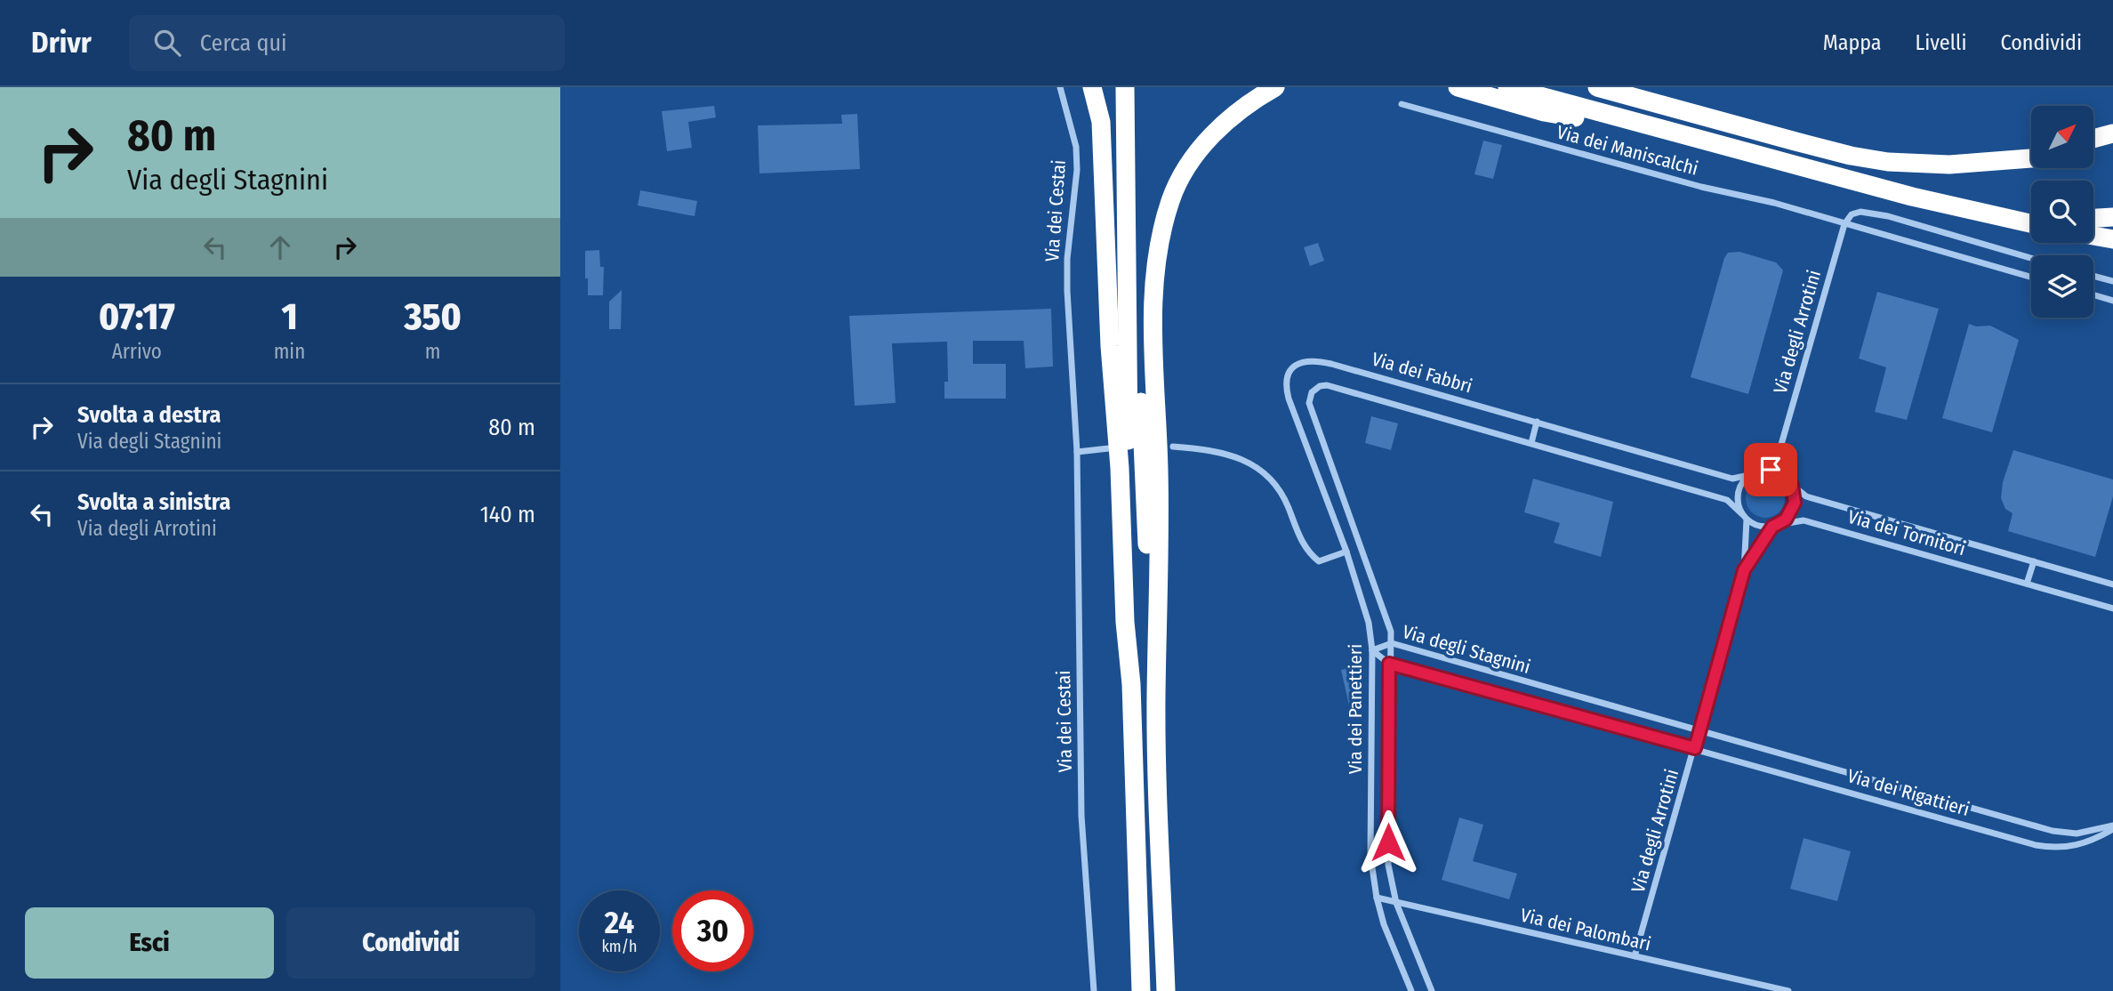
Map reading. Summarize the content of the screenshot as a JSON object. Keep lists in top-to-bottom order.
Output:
{
  "streets": {
    "street": [
      "Via dei Maniscalchi",
      "Via dei Cestai",
      "Via degli Arrotini",
      "Via dei Fabbri",
      "Via dei Tornitori",
      "Via degli Stagnini",
      "Via dei Panettieri",
      "Via dei Rigattieri",
      "Via dei Palombari"
    ]
  },
  "crossings": [
    ["Via dei Maniscalchi", "Via degli Arrotini"],
    ["Via degli Arrotini", "Via degli Stagnini"],
    ["Via degli Arrotini", "Via dei Rigattieri"],
    ["Via degli Arrotini", "Via dei Palombari"],
    ["Via dei Fabbri", "Via dei Tornitori"],
    ["Via dei Fabbri", "Via dei Panettieri"],
    ["Via degli Stagnini", "Via dei Panettieri"],
    ["Via degli Stagnini", "Via dei Rigattieri"],
    ["Via dei Panettieri", "Via dei Palombari"]
  ],
  "north": "top right",
  "page": {
    "header": "Drivr",
    "search": "Cerca qui",
    "nav": ["Mappa", "Livelli", "Condividi"],
    "turn": ["80 m", "Via degli Stagnini"],
    "eta": [
      "07:17",
      "Arrivo",
      "1",
      "min",
      "350",
      "m"
    ],
    "list": [
      {
        "name": "Svolta a destra",
        "note": "Via degli Stagnini",
        "value": "80 m"
      },
      {
        "name": "Svolta a sinistra",
        "note": "Via degli Arrotini",
        "value": "140 m"
      }
    ],
    "speed": "24 km/h",
    "limit": "30",
    "buttons": ["Esci", "Condividi"]
  }
}
